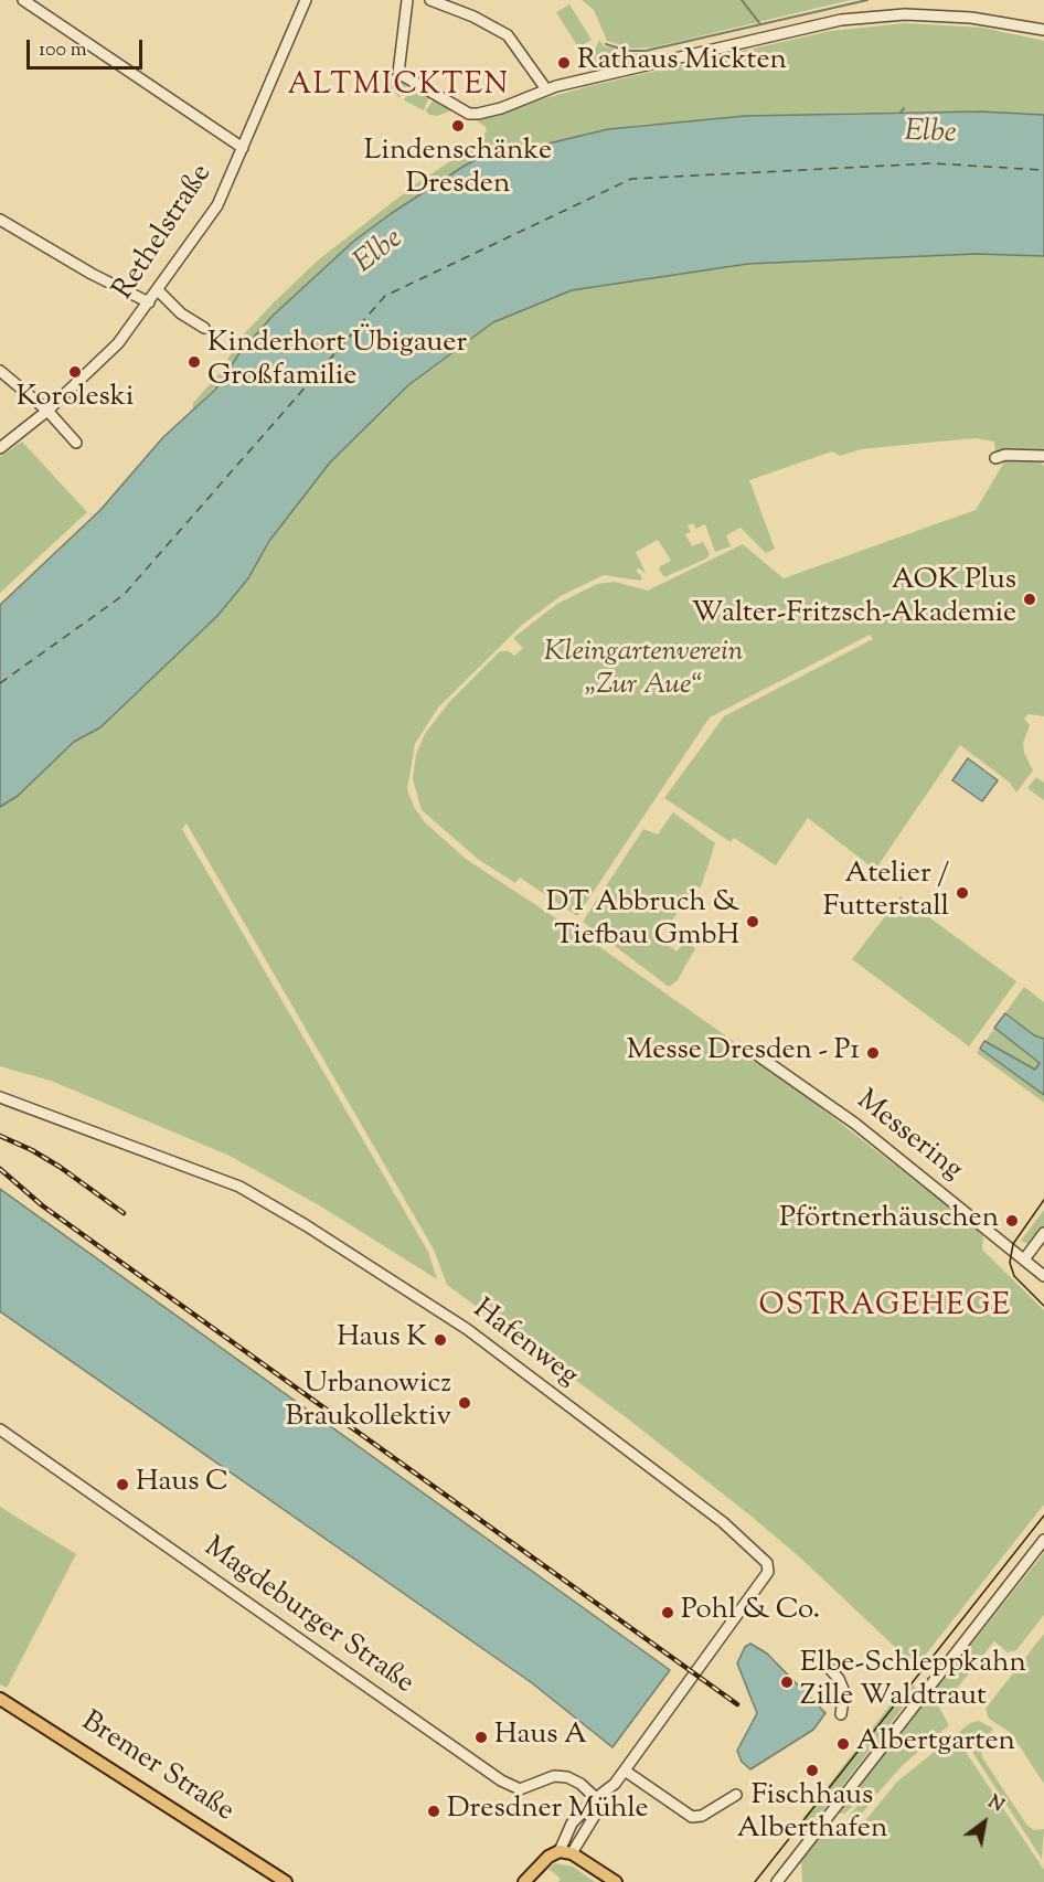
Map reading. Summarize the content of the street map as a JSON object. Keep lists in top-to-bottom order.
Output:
{
  "streets": {
    "main road": ["Bremer Straße"],
    "street": [
      "Rethelstraße",
      "Messering",
      "Hafenweg",
      "Magdeburger Straße"
    ]
  },
  "crossings": [
    ["Hafenweg", "Magdeburger Straße"]
  ],
  "districts": ["ALTMICKTEN", "OSTRAGEHEGE"],
  "water": ["Elbe"],
  "parks": ["Kleingartenverein „Zur Aue“"],
  "places": [
    "Rathaus Mickten",
    "Lindenschänke Dresden",
    "Kinderhort Übigauer Großfamilie",
    "Koroleski",
    "AOK Plus Walter-Fritzsch-Akademie",
    "Atelier / Futterstall",
    "DT Abbruch & Tiefbau GmbH",
    "Messe Dresden - P1",
    "Pförtnerhäuschen",
    "Haus K",
    "Urbanowicz Braukollektiv",
    "Haus C",
    "Pohl & Co.",
    "Elbe-Schleppkahn Zille Waldtraut",
    "Haus A",
    "Albertgarten",
    "Fischhaus Alberthafen",
    "Dresdner Mühle"
  ],
  "scale_bar": "100 m",
  "north": "top right"
}
